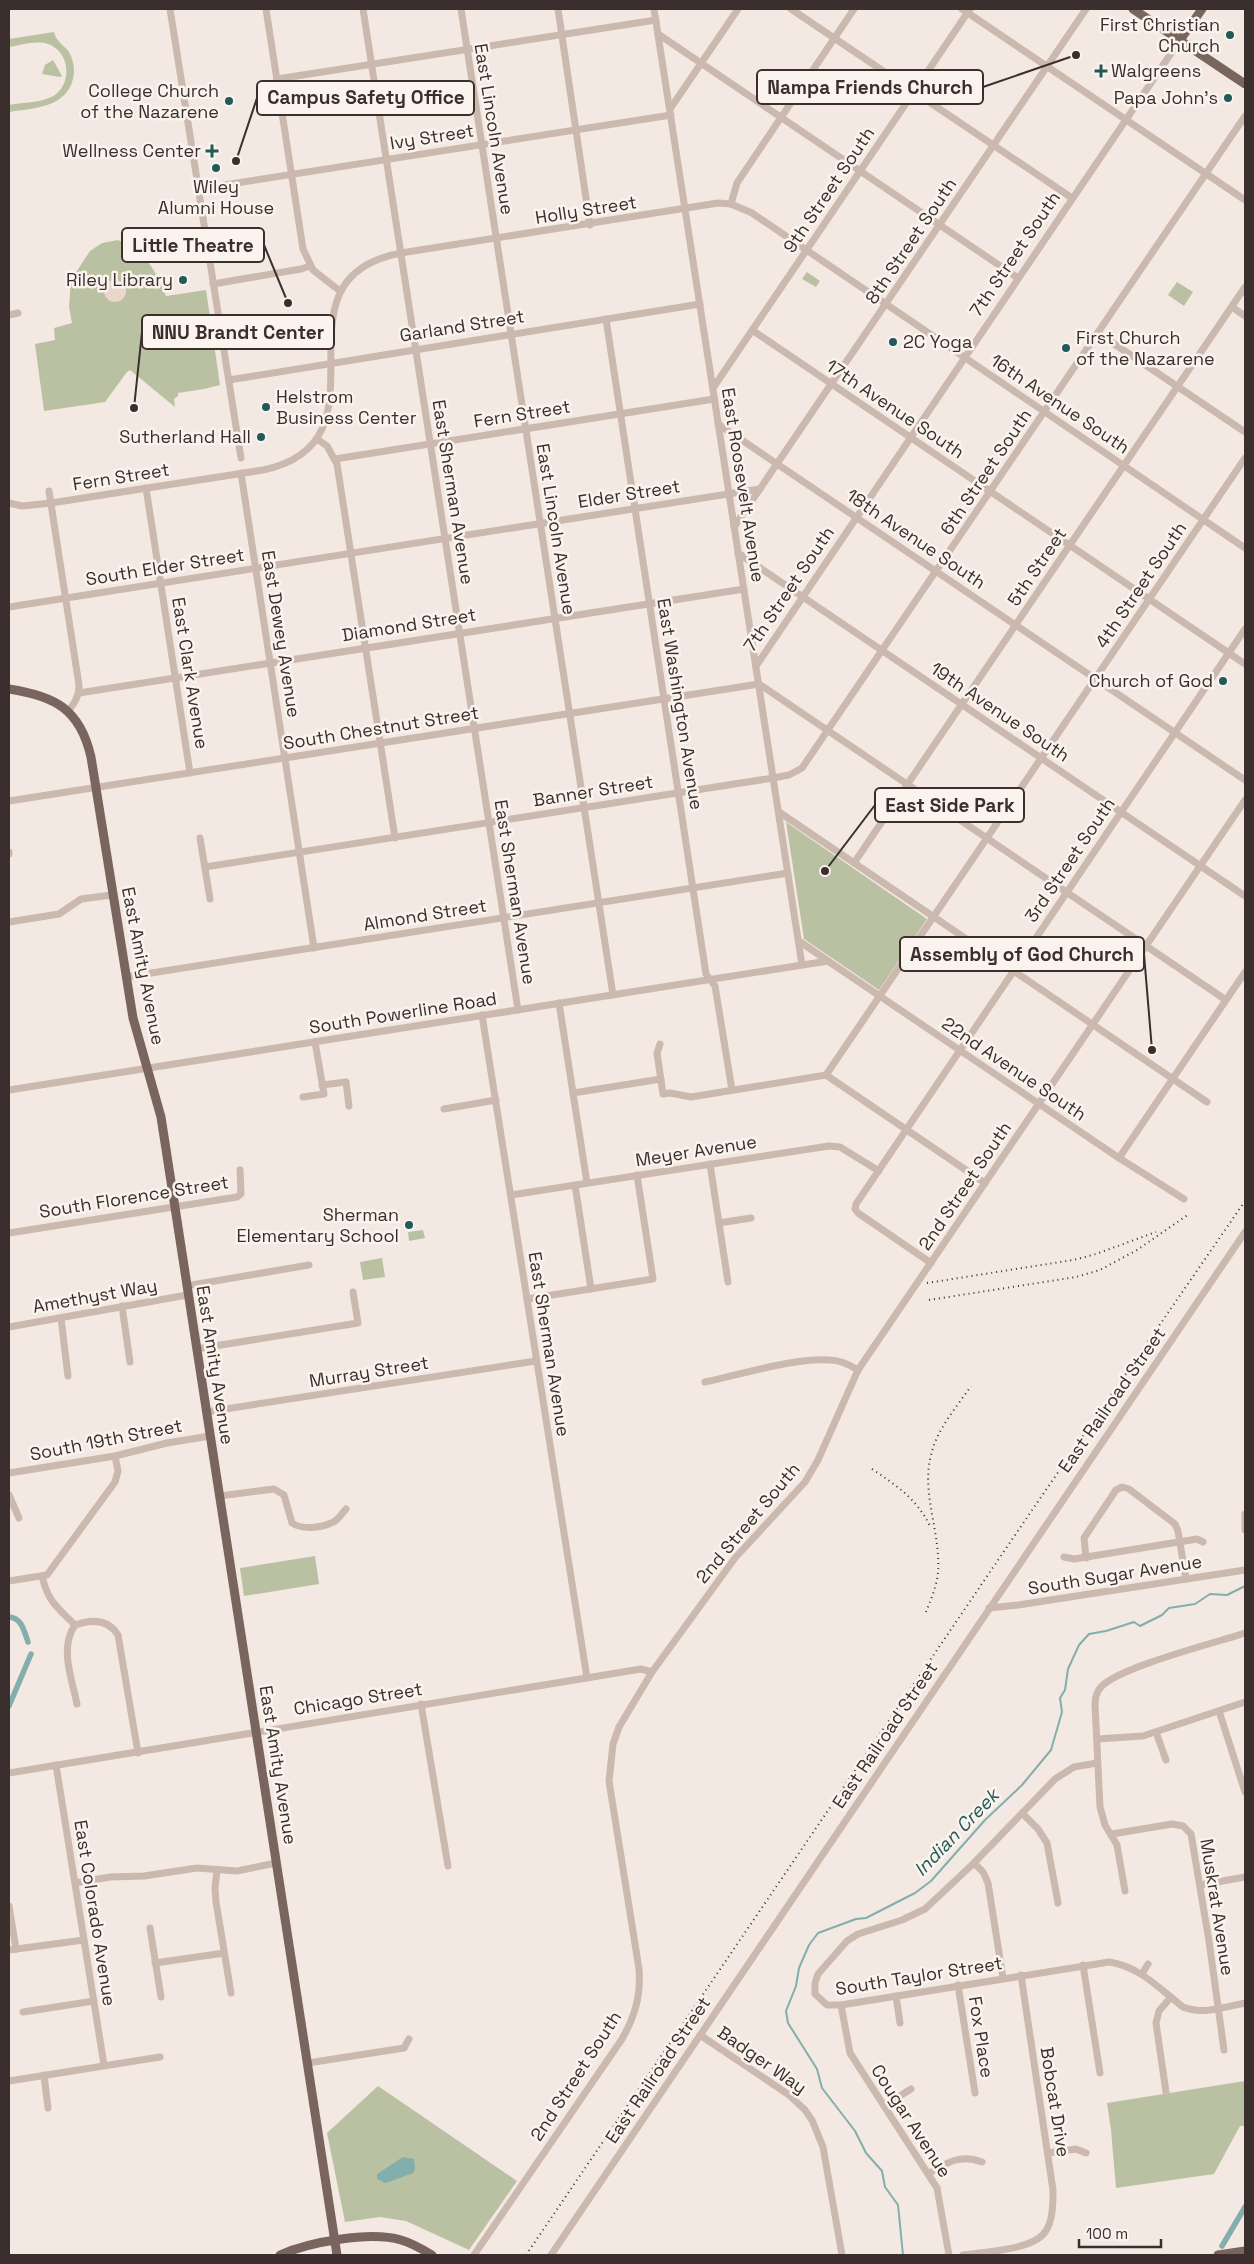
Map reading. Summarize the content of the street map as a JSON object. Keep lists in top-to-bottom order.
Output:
{
  "streets": {
    "main road": ["7th Street South", "East Amity Avenue"],
    "street": [
      "East Lincoln Avenue",
      "Ivy Street",
      "9th Street South",
      "Holly Street",
      "8th Street South",
      "Garland Street",
      "16th Avenue South",
      "17th Avenue South",
      "Fern Street",
      "6th Street South",
      "East Roosevelt Avenue",
      "East Sherman Avenue",
      "Elder Street",
      "18th Avenue South",
      "South Elder Street",
      "5th Street",
      "4th Street South",
      "Diamond Street",
      "East Dewey Avenue",
      "East Clark Avenue",
      "East Washington Avenue",
      "19th Avenue South",
      "South Chestnut Street",
      "Banner Street",
      "3rd Street South",
      "Almond Street",
      "South Powerline Road",
      "22nd Avenue South",
      "Meyer Avenue",
      "2nd Street South",
      "South Florence Street",
      "Amethyst Way",
      "Murray Street",
      "East Railroad Street",
      "South 19th Street",
      "South Sugar Avenue",
      "Chicago Street",
      "Muskrat Avenue",
      "East Colorado Avenue",
      "South Taylor Street",
      "Fox Place",
      "Badger Way",
      "Bobcat Drive",
      "Cougar Avenue"
    ]
  },
  "crossings": [
    ["East Lincoln Avenue", "Ivy Street"],
    ["East Lincoln Avenue", "Holly Street"],
    ["East Lincoln Avenue", "Garland Street"],
    ["East Lincoln Avenue", "Fern Street"],
    ["East Lincoln Avenue", "Elder Street"],
    ["East Lincoln Avenue", "Diamond Street"],
    ["East Lincoln Avenue", "South Chestnut Street"],
    ["East Lincoln Avenue", "Banner Street"],
    ["East Lincoln Avenue", "Almond Street"],
    ["East Lincoln Avenue", "South Powerline Road"],
    ["Ivy Street", "East Roosevelt Avenue"],
    ["Ivy Street", "East Sherman Avenue"],
    ["9th Street South", "16th Avenue South"],
    ["9th Street South", "17th Avenue South"],
    ["9th Street South", "East Roosevelt Avenue"],
    ["Holly Street", "16th Avenue South"],
    ["Holly Street", "East Roosevelt Avenue"],
    ["Holly Street", "East Sherman Avenue"],
    ["8th Street South", "16th Avenue South"],
    ["8th Street South", "17th Avenue South"],
    ["8th Street South", "East Roosevelt Avenue"],
    ["8th Street South", "18th Avenue South"],
    ["7th Street South", "16th Avenue South"],
    ["7th Street South", "17th Avenue South"],
    ["7th Street South", "East Roosevelt Avenue"],
    ["7th Street South", "18th Avenue South"],
    ["7th Street South", "19th Avenue South"],
    ["Garland Street", "East Roosevelt Avenue"],
    ["Garland Street", "East Sherman Avenue"],
    ["Garland Street", "East Washington Avenue"],
    ["16th Avenue South", "6th Street South"],
    ["16th Avenue South", "5th Street"],
    ["16th Avenue South", "4th Street South"],
    ["17th Avenue South", "6th Street South"],
    ["17th Avenue South", "5th Street"],
    ["17th Avenue South", "4th Street South"],
    ["17th Avenue South", "3rd Street South"],
    ["Fern Street", "East Roosevelt Avenue"],
    ["Fern Street", "East Sherman Avenue"],
    ["Fern Street", "East Dewey Avenue"],
    ["Fern Street", "East Clark Avenue"],
    ["Fern Street", "East Washington Avenue"],
    ["6th Street South", "East Roosevelt Avenue"],
    ["6th Street South", "18th Avenue South"],
    ["6th Street South", "19th Avenue South"],
    ["6th Street South", "Banner Street"],
    ["East Roosevelt Avenue", "Elder Street"],
    ["East Roosevelt Avenue", "18th Avenue South"],
    ["East Roosevelt Avenue", "Diamond Street"],
    ["East Roosevelt Avenue", "19th Avenue South"],
    ["East Roosevelt Avenue", "South Chestnut Street"],
    ["East Roosevelt Avenue", "Banner Street"],
    ["East Roosevelt Avenue", "Almond Street"],
    ["East Roosevelt Avenue", "South Powerline Road"],
    ["East Roosevelt Avenue", "22nd Avenue South"],
    ["East Sherman Avenue", "Elder Street"],
    ["East Sherman Avenue", "South Elder Street"],
    ["East Sherman Avenue", "Diamond Street"],
    ["East Sherman Avenue", "South Chestnut Street"],
    ["East Sherman Avenue", "Banner Street"],
    ["East Sherman Avenue", "Almond Street"],
    ["East Sherman Avenue", "South Powerline Road"],
    ["East Sherman Avenue", "Meyer Avenue"],
    ["East Sherman Avenue", "Murray Street"],
    ["East Sherman Avenue", "Chicago Street"],
    ["Elder Street", "South Elder Street"],
    ["Elder Street", "East Washington Avenue"],
    ["18th Avenue South", "5th Street"],
    ["18th Avenue South", "4th Street South"],
    ["18th Avenue South", "3rd Street South"],
    ["South Elder Street", "East Dewey Avenue"],
    ["South Elder Street", "East Clark Avenue"],
    ["5th Street", "19th Avenue South"],
    ["4th Street South", "19th Avenue South"],
    ["4th Street South", "22nd Avenue South"],
    ["Diamond Street", "East Dewey Avenue"],
    ["Diamond Street", "East Clark Avenue"],
    ["Diamond Street", "East Washington Avenue"],
    ["East Dewey Avenue", "South Chestnut Street"],
    ["East Dewey Avenue", "Banner Street"],
    ["East Dewey Avenue", "Almond Street"],
    ["East Clark Avenue", "South Chestnut Street"],
    ["East Washington Avenue", "South Chestnut Street"],
    ["East Washington Avenue", "Banner Street"],
    ["East Washington Avenue", "Almond Street"],
    ["East Washington Avenue", "South Powerline Road"],
    ["19th Avenue South", "3rd Street South"],
    ["19th Avenue South", "2nd Street South"],
    ["South Chestnut Street", "East Amity Avenue"],
    ["3rd Street South", "22nd Avenue South"],
    ["3rd Street South", "Meyer Avenue"],
    ["3rd Street South", "2nd Street South"],
    ["Almond Street", "East Amity Avenue"],
    ["East Amity Avenue", "South Powerline Road"],
    ["East Amity Avenue", "South Florence Street"],
    ["East Amity Avenue", "Amethyst Way"],
    ["East Amity Avenue", "Murray Street"],
    ["East Amity Avenue", "South 19th Street"],
    ["East Amity Avenue", "Chicago Street"],
    ["22nd Avenue South", "2nd Street South"],
    ["2nd Street South", "Chicago Street"],
    ["East Railroad Street", "South Sugar Avenue"],
    ["East Railroad Street", "Badger Way"],
    ["Chicago Street", "East Colorado Avenue"],
    ["Muskrat Avenue", "South Taylor Street"],
    ["South Taylor Street", "Fox Place"],
    ["South Taylor Street", "Bobcat Drive"],
    ["South Taylor Street", "Cougar Avenue"]
  ],
  "water": ["Indian Creek"],
  "places": {
    "other": [
      "First Christian Church",
      "Nampa Friends Church",
      "Papa John's",
      "College Church of the Nazarene",
      "Campus Safety Office",
      "Wiley Alumni House",
      "Riley Library",
      "Little Theatre",
      "2C Yoga",
      "First Church of the Nazarene",
      "Helstrom Business Center",
      "NNU Brandt Center",
      "Sutherland Hall",
      "Church of God",
      "East Side Park",
      "Assembly of God Church",
      "Sherman Elementary School"
    ],
    "health": ["Walgreens", "Wellness Center"]
  },
  "scale_bar": "100 m"
}
